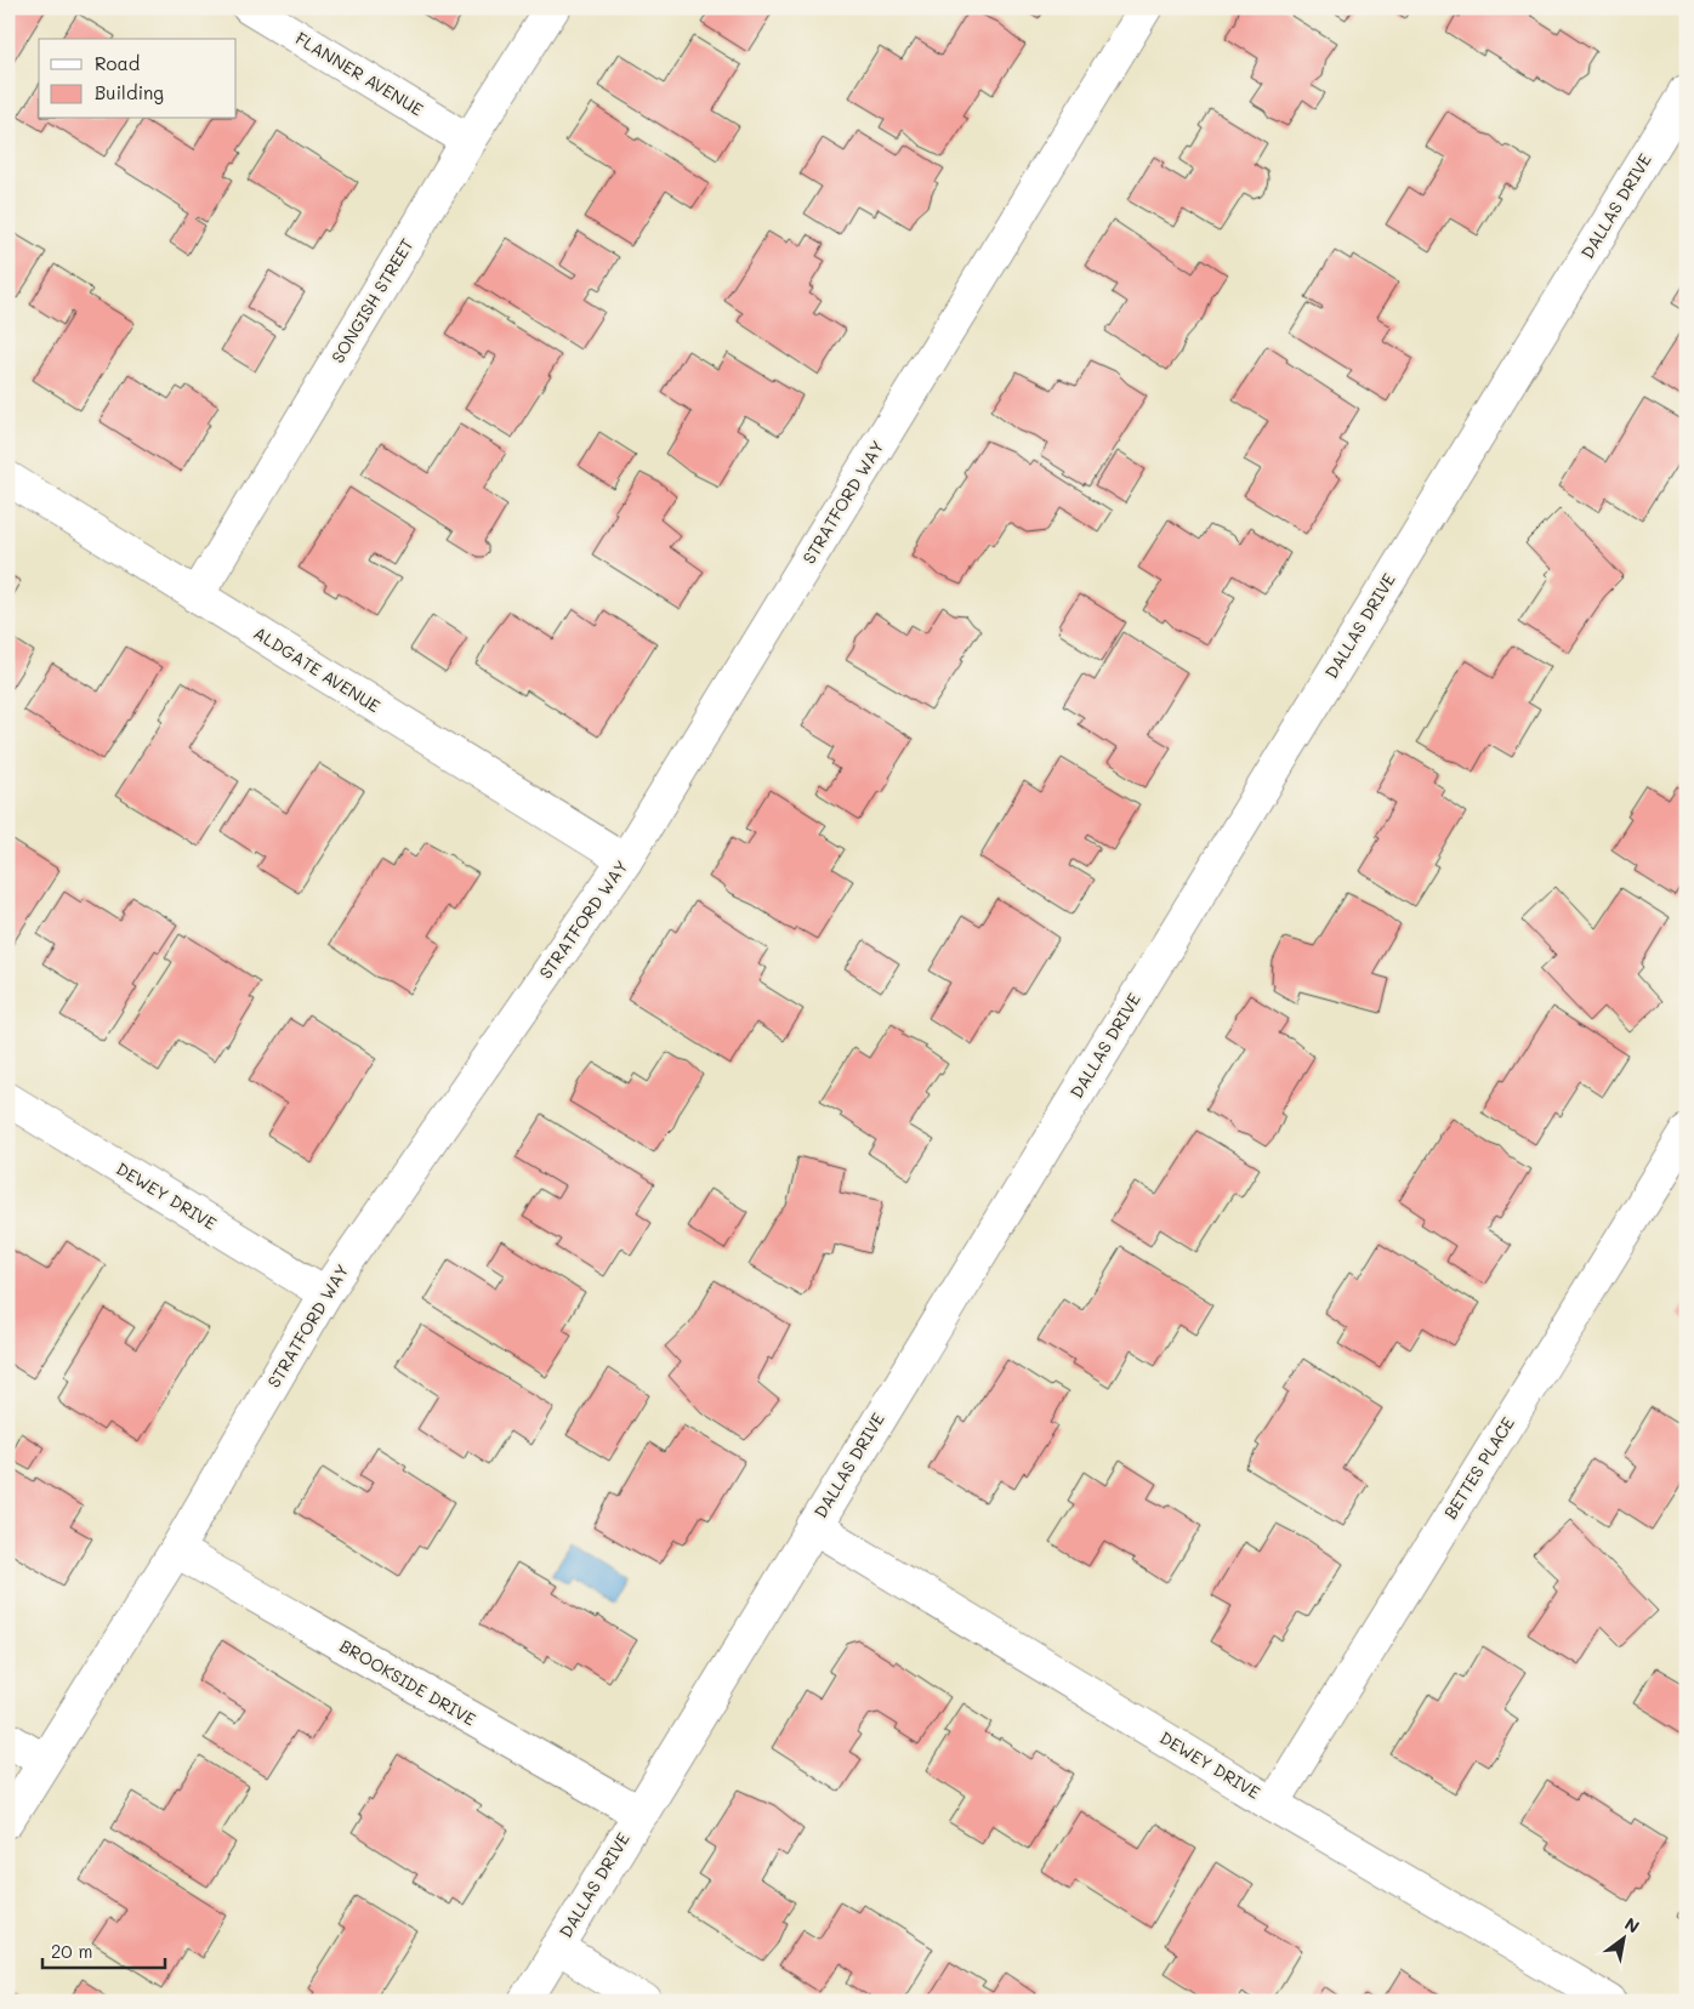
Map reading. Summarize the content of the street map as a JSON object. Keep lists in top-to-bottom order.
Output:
{
  "streets": {
    "street": [
      "FLANNER AVENUE",
      "DALLAS DRIVE",
      "SONGISH STREET",
      "STRATFORD WAY",
      "ALDGATE AVENUE",
      "DEWEY DRIVE",
      "BETTES PLACE",
      "BROOKSIDE DRIVE"
    ]
  },
  "crossings": [
    ["FLANNER AVENUE", "SONGISH STREET"],
    ["DALLAS DRIVE", "DEWEY DRIVE"],
    ["DALLAS DRIVE", "BROOKSIDE DRIVE"],
    ["SONGISH STREET", "ALDGATE AVENUE"],
    ["STRATFORD WAY", "ALDGATE AVENUE"],
    ["STRATFORD WAY", "DEWEY DRIVE"],
    ["STRATFORD WAY", "BROOKSIDE DRIVE"],
    ["DEWEY DRIVE", "BETTES PLACE"]
  ],
  "legend": ["Road", "Building"],
  "scale_bar": "20 m",
  "north": "top right"
}
